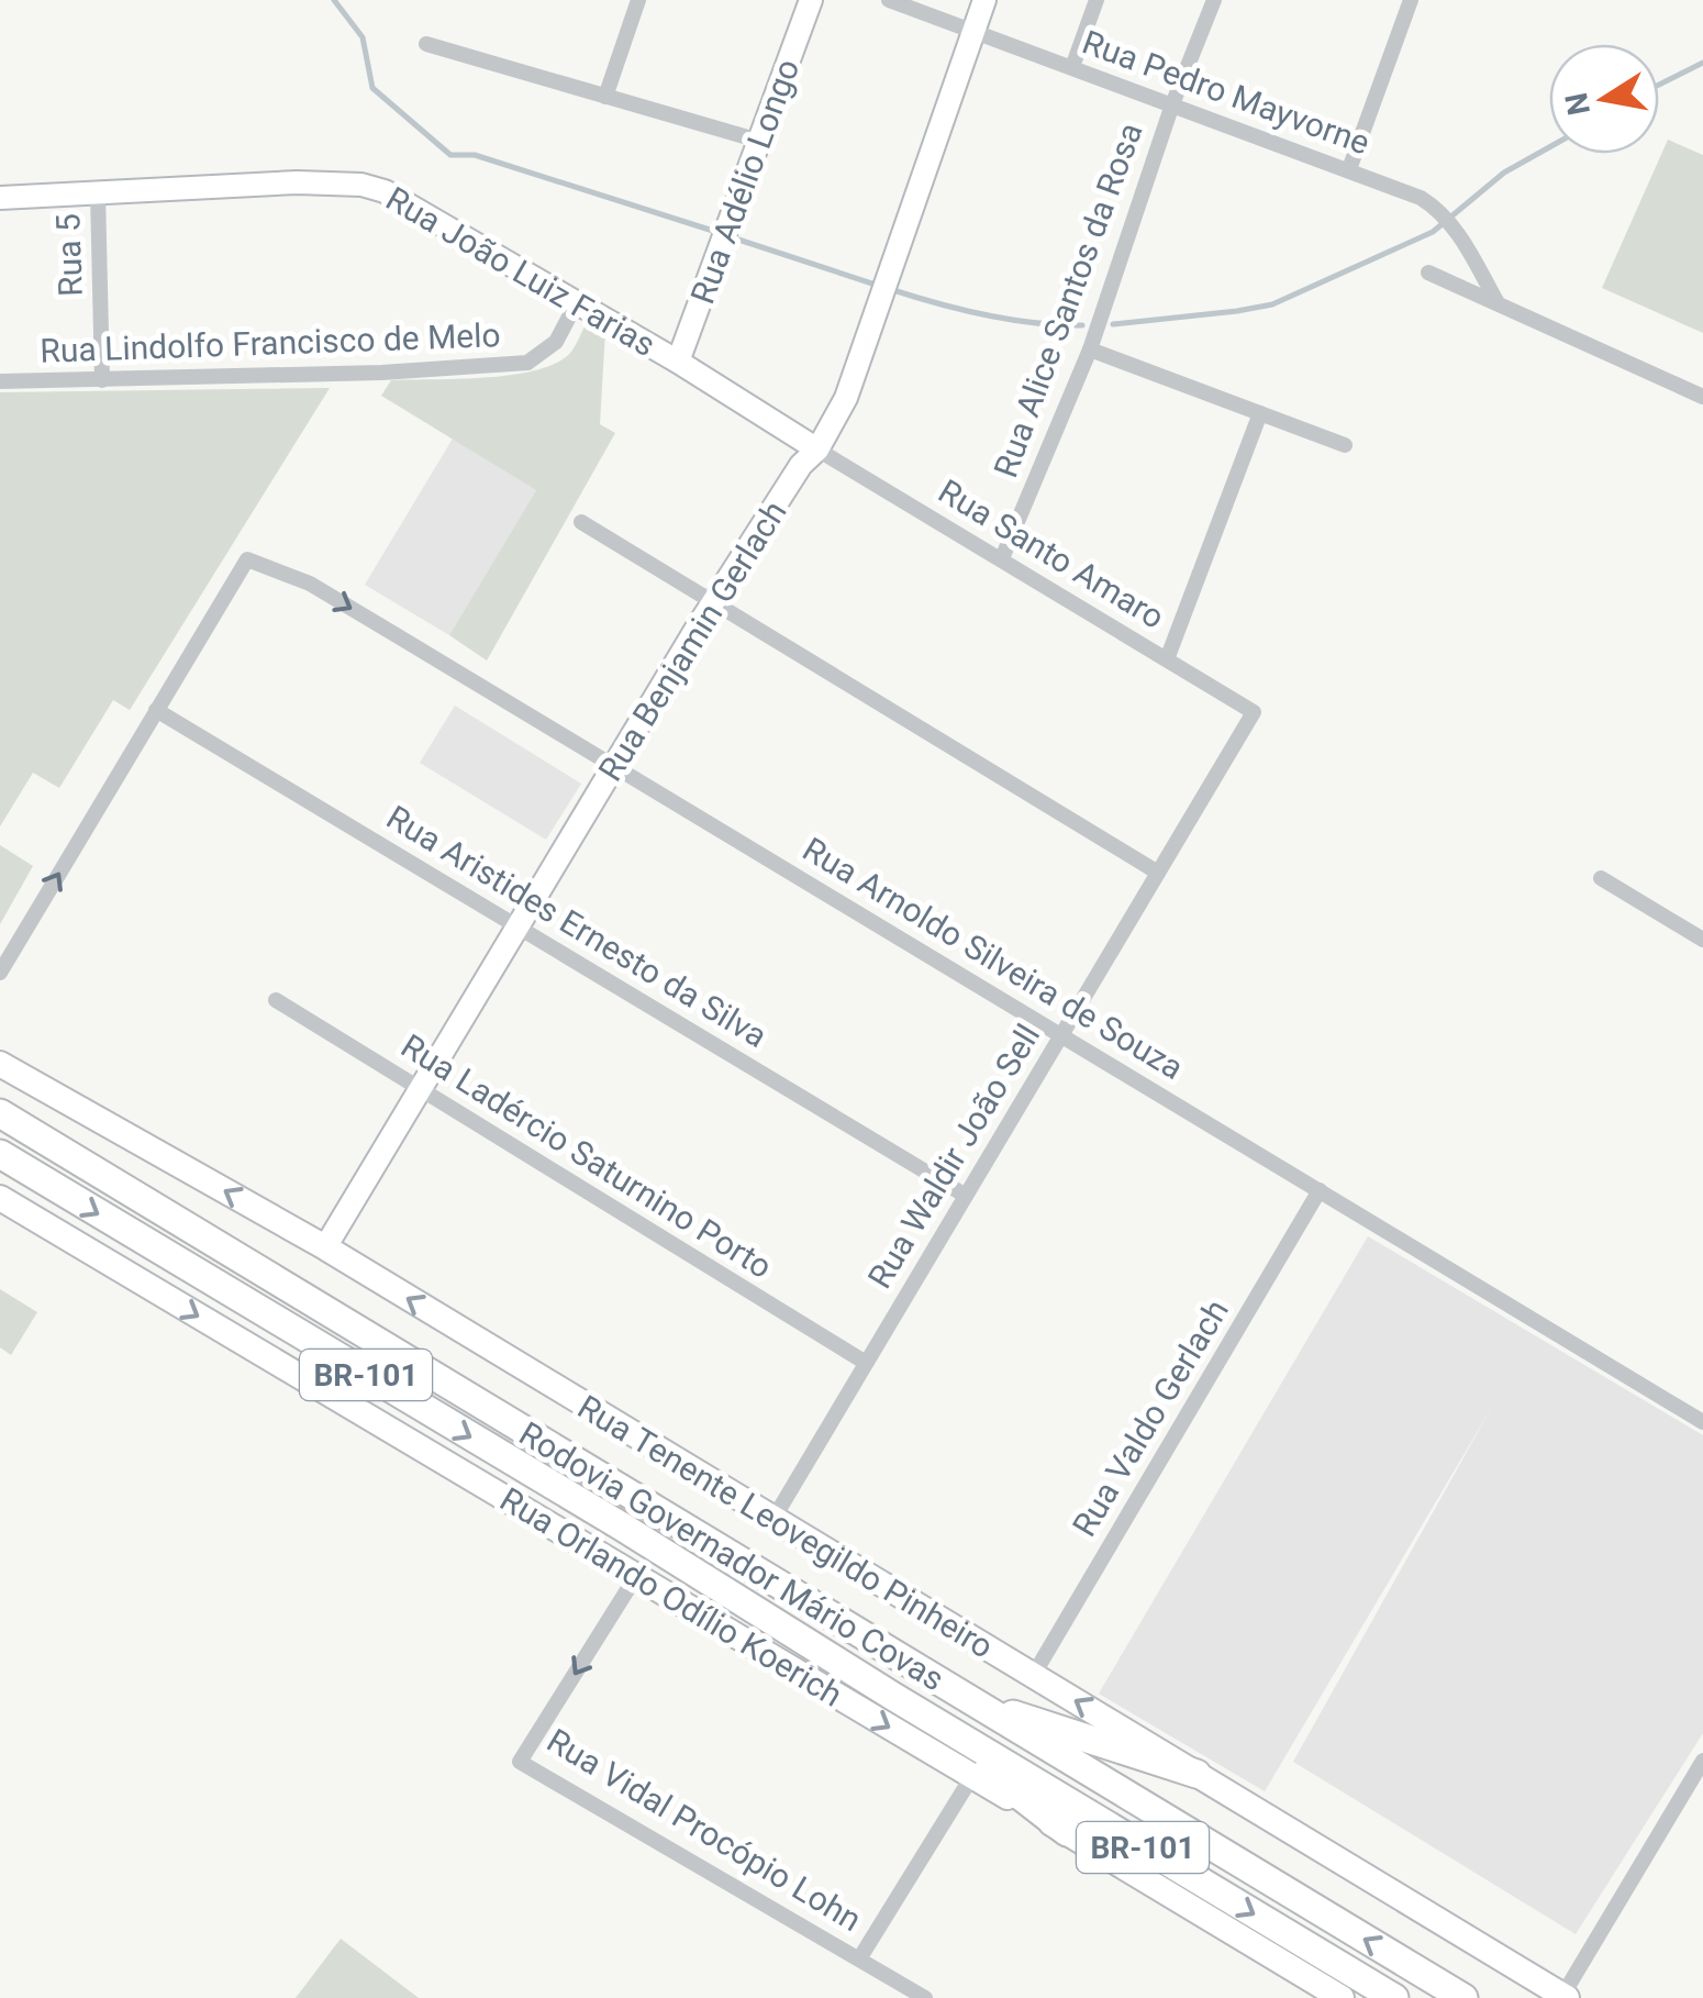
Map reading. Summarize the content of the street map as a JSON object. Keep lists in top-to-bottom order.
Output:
{
  "streets": {
    "highway": ["BR-101", "Rodovia Governador Mário Covas"],
    "main road": [
      "Rua Adélio Longo",
      "Rua João Luiz Farias",
      "Rua Benjamin Gerlach",
      "Rua Tenente Leovegildo Pinheiro",
      "Rua Orlando Odílio Koerich"
    ],
    "street": [
      "Rua Pedro Mayvorne",
      "Rua 5",
      "Rua Alice Santos da Rosa",
      "Rua Lindolfo Francisco de Melo",
      "Rua Santo Amaro",
      "Rua Aristides Ernesto da Silva",
      "Rua Arnoldo Silveira de Souza",
      "Rua Ladércio Saturnino Porto",
      "Rua Waldir João Sell",
      "Rua Valdo Gerlach",
      "Rua Vidal Procópio Lohn"
    ]
  },
  "crossings": [
    ["Rua Pedro Mayvorne", "Rua Alice Santos da Rosa"],
    ["Rua Pedro Mayvorne", "Rua Benjamin Gerlach"],
    ["Rua Adélio Longo", "Rua João Luiz Farias"],
    ["Rua 5", "Rua João Luiz Farias"],
    ["Rua 5", "Rua Lindolfo Francisco de Melo"],
    ["Rua João Luiz Farias", "Rua Lindolfo Francisco de Melo"],
    ["Rua João Luiz Farias", "Rua Santo Amaro"],
    ["Rua João Luiz Farias", "Rua Benjamin Gerlach"],
    ["Rua Alice Santos da Rosa", "Rua Santo Amaro"],
    ["Rua Santo Amaro", "Rua Benjamin Gerlach"],
    ["Rua Santo Amaro", "Rua Waldir João Sell"],
    ["Rua Benjamin Gerlach", "Rua Aristides Ernesto da Silva"],
    ["Rua Benjamin Gerlach", "Rua Arnoldo Silveira de Souza"],
    ["Rua Benjamin Gerlach", "Rua Ladércio Saturnino Porto"],
    ["Rua Benjamin Gerlach", "Rua Tenente Leovegildo Pinheiro"],
    ["Rua Aristides Ernesto da Silva", "Rua Arnoldo Silveira de Souza"],
    ["Rua Aristides Ernesto da Silva", "Rua Waldir João Sell"],
    ["Rua Arnoldo Silveira de Souza", "Rua Waldir João Sell"],
    ["Rua Arnoldo Silveira de Souza", "Rua Valdo Gerlach"],
    ["Rua Ladércio Saturnino Porto", "Rua Waldir João Sell"],
    ["Rua Waldir João Sell", "Rua Tenente Leovegildo Pinheiro"],
    ["Rua Valdo Gerlach", "Rua Tenente Leovegildo Pinheiro"],
    ["Rua Orlando Odílio Koerich", "Rua Vidal Procópio Lohn"]
  ],
  "one_way": ["Rua Tenente Leovegildo Pinheiro", "Rua Orlando Odílio Koerich"],
  "north": "left"
}
